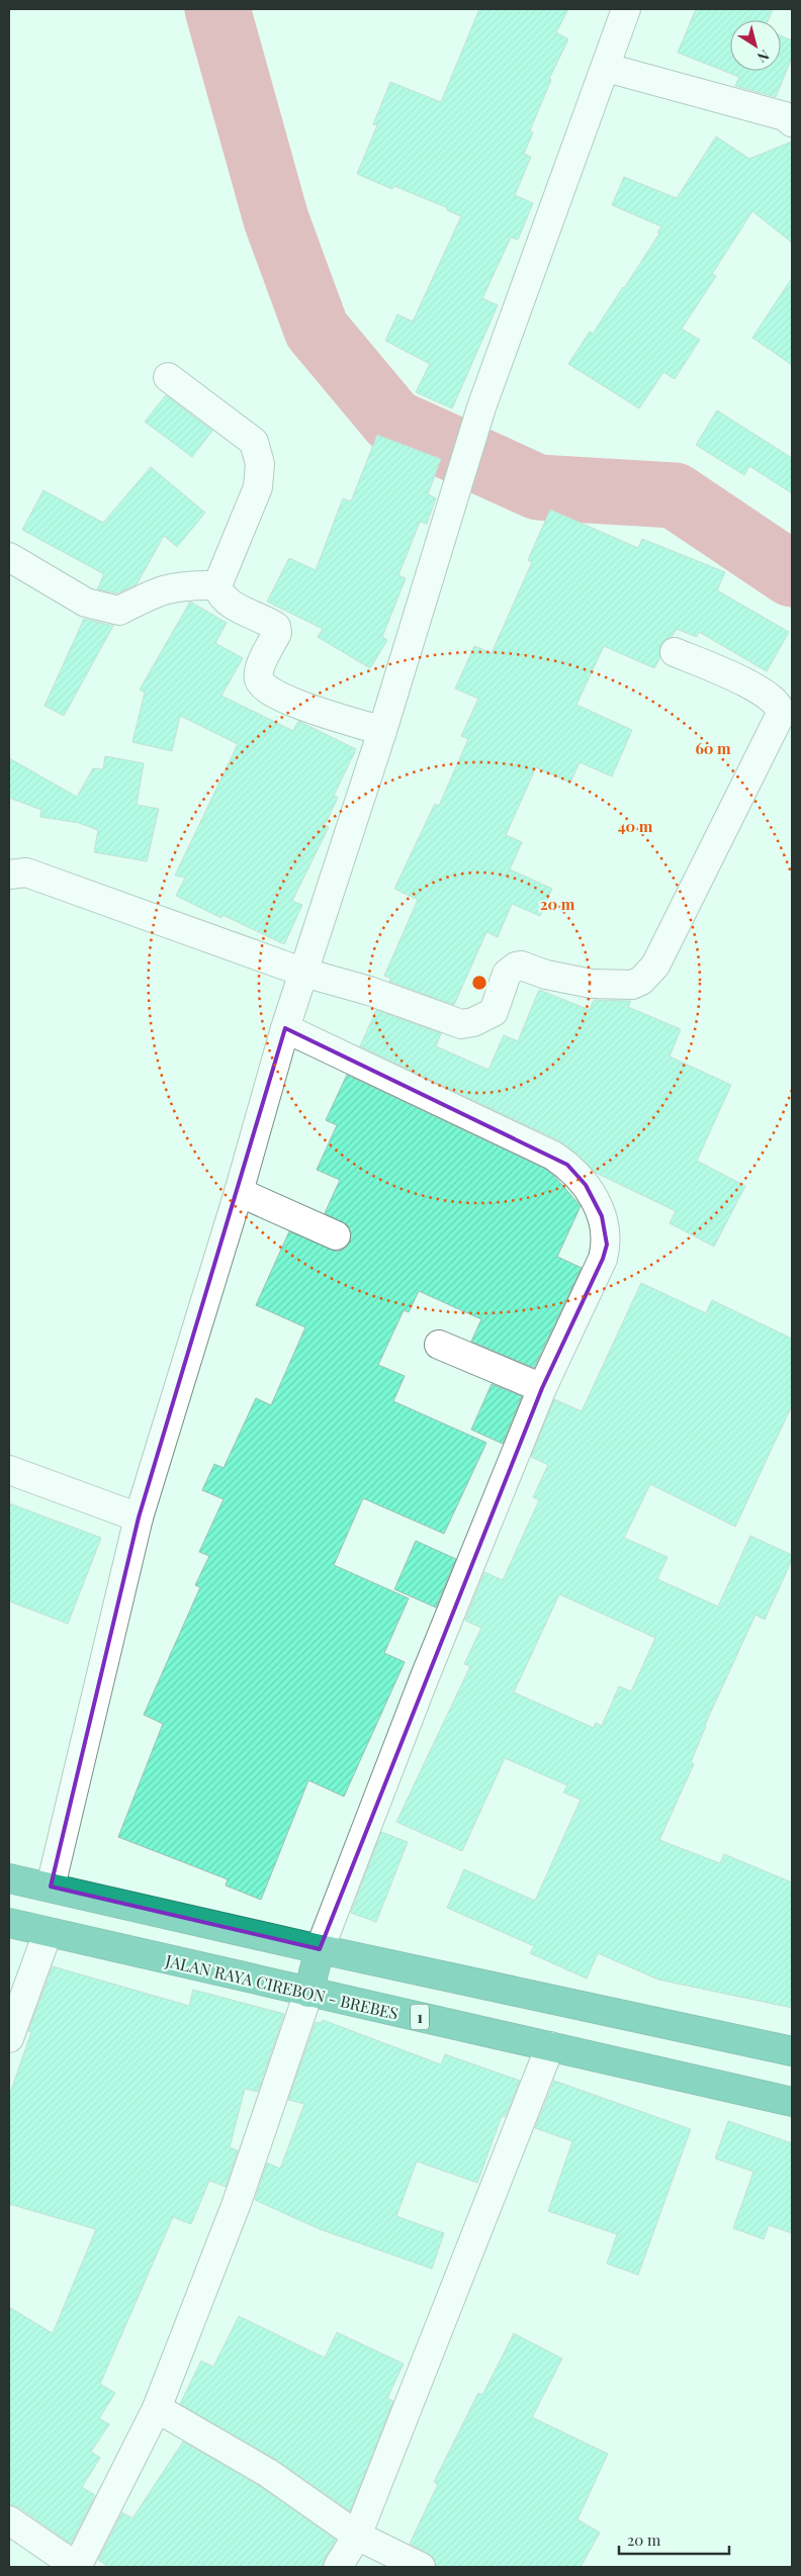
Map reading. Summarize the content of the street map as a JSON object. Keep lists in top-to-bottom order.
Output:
{
  "streets": {
    "highway": ["JALAN RAYA CIREBON - BREBES", "1"]
  },
  "scale_bar": "20 m",
  "north": "bottom right",
  "rings": ["60 m", "40 m", "20 m"]
}
